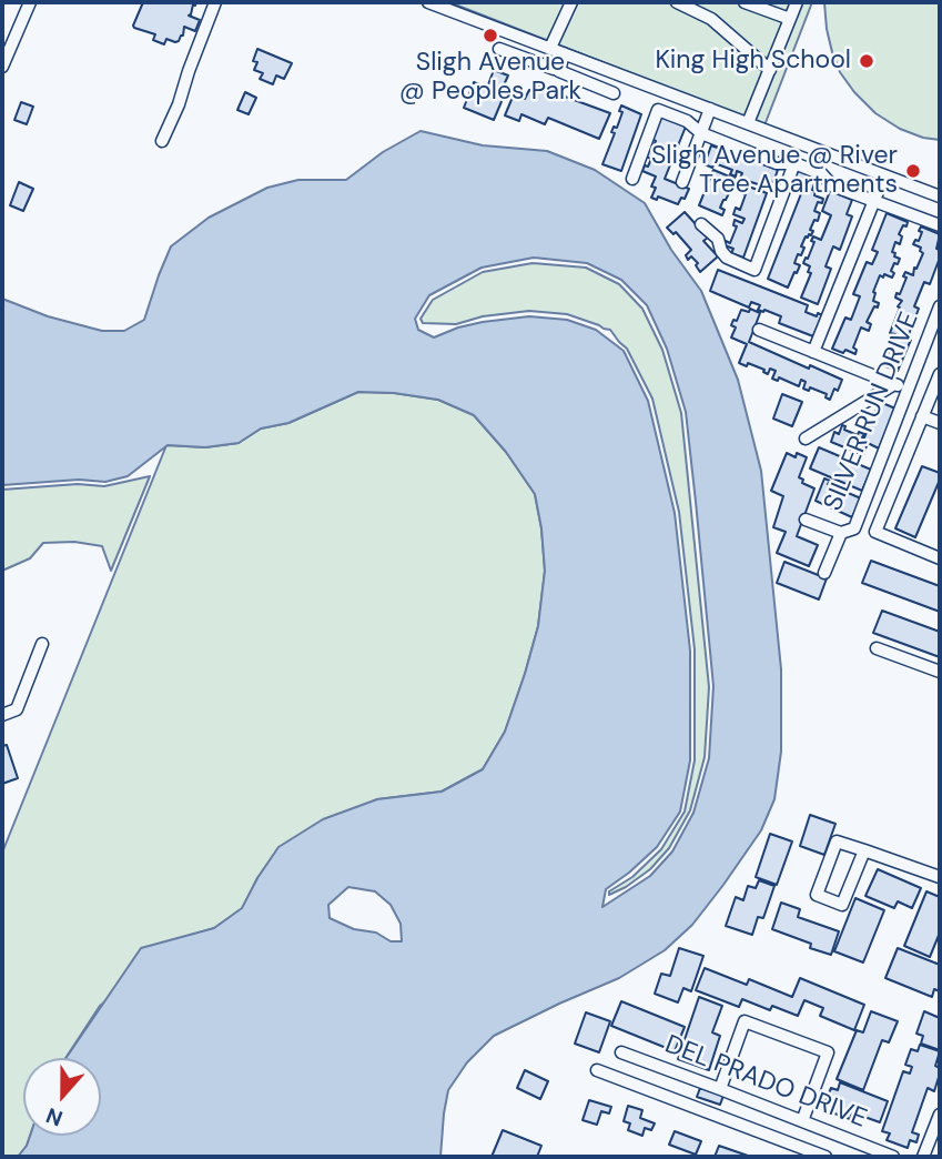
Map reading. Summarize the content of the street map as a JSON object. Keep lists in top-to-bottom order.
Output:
{
  "streets": {
    "street": ["SILVER RUN DRIVE", "DEL PRADO DRIVE"]
  },
  "places": ["Sligh Avenue @ Peoples Park", "King High School", "Sligh Avenue @ River Tree Apartments"],
  "north": "bottom"
}
